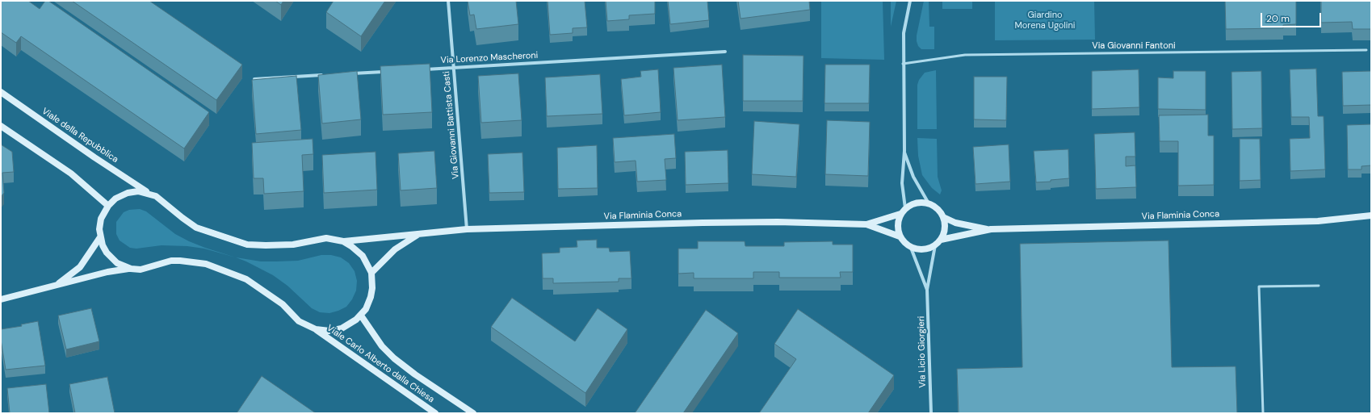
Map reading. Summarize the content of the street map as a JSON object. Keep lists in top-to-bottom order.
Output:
{
  "streets": {
    "street": [
      "Via Lorenzo Mascheroni",
      "Via Giovanni Battista Casti",
      "Viale della Repubblica",
      "Via Flaminia Conca",
      "Via Licio Giorgieri",
      "Viale Carlo Alberto dalla Chiesa"
    ],
    "lane": ["Via Giovanni Fantoni"]
  },
  "crossings": [
    ["Via Lorenzo Mascheroni", "Via Giovanni Battista Casti"],
    ["Via Giovanni Battista Casti", "Via Flaminia Conca"],
    ["Viale della Repubblica", "Via Flaminia Conca"],
    ["Via Flaminia Conca", "Via Licio Giorgieri"]
  ],
  "parks": ["Giardino Morena Ugolini"],
  "scale_bar": "20 m"
}
